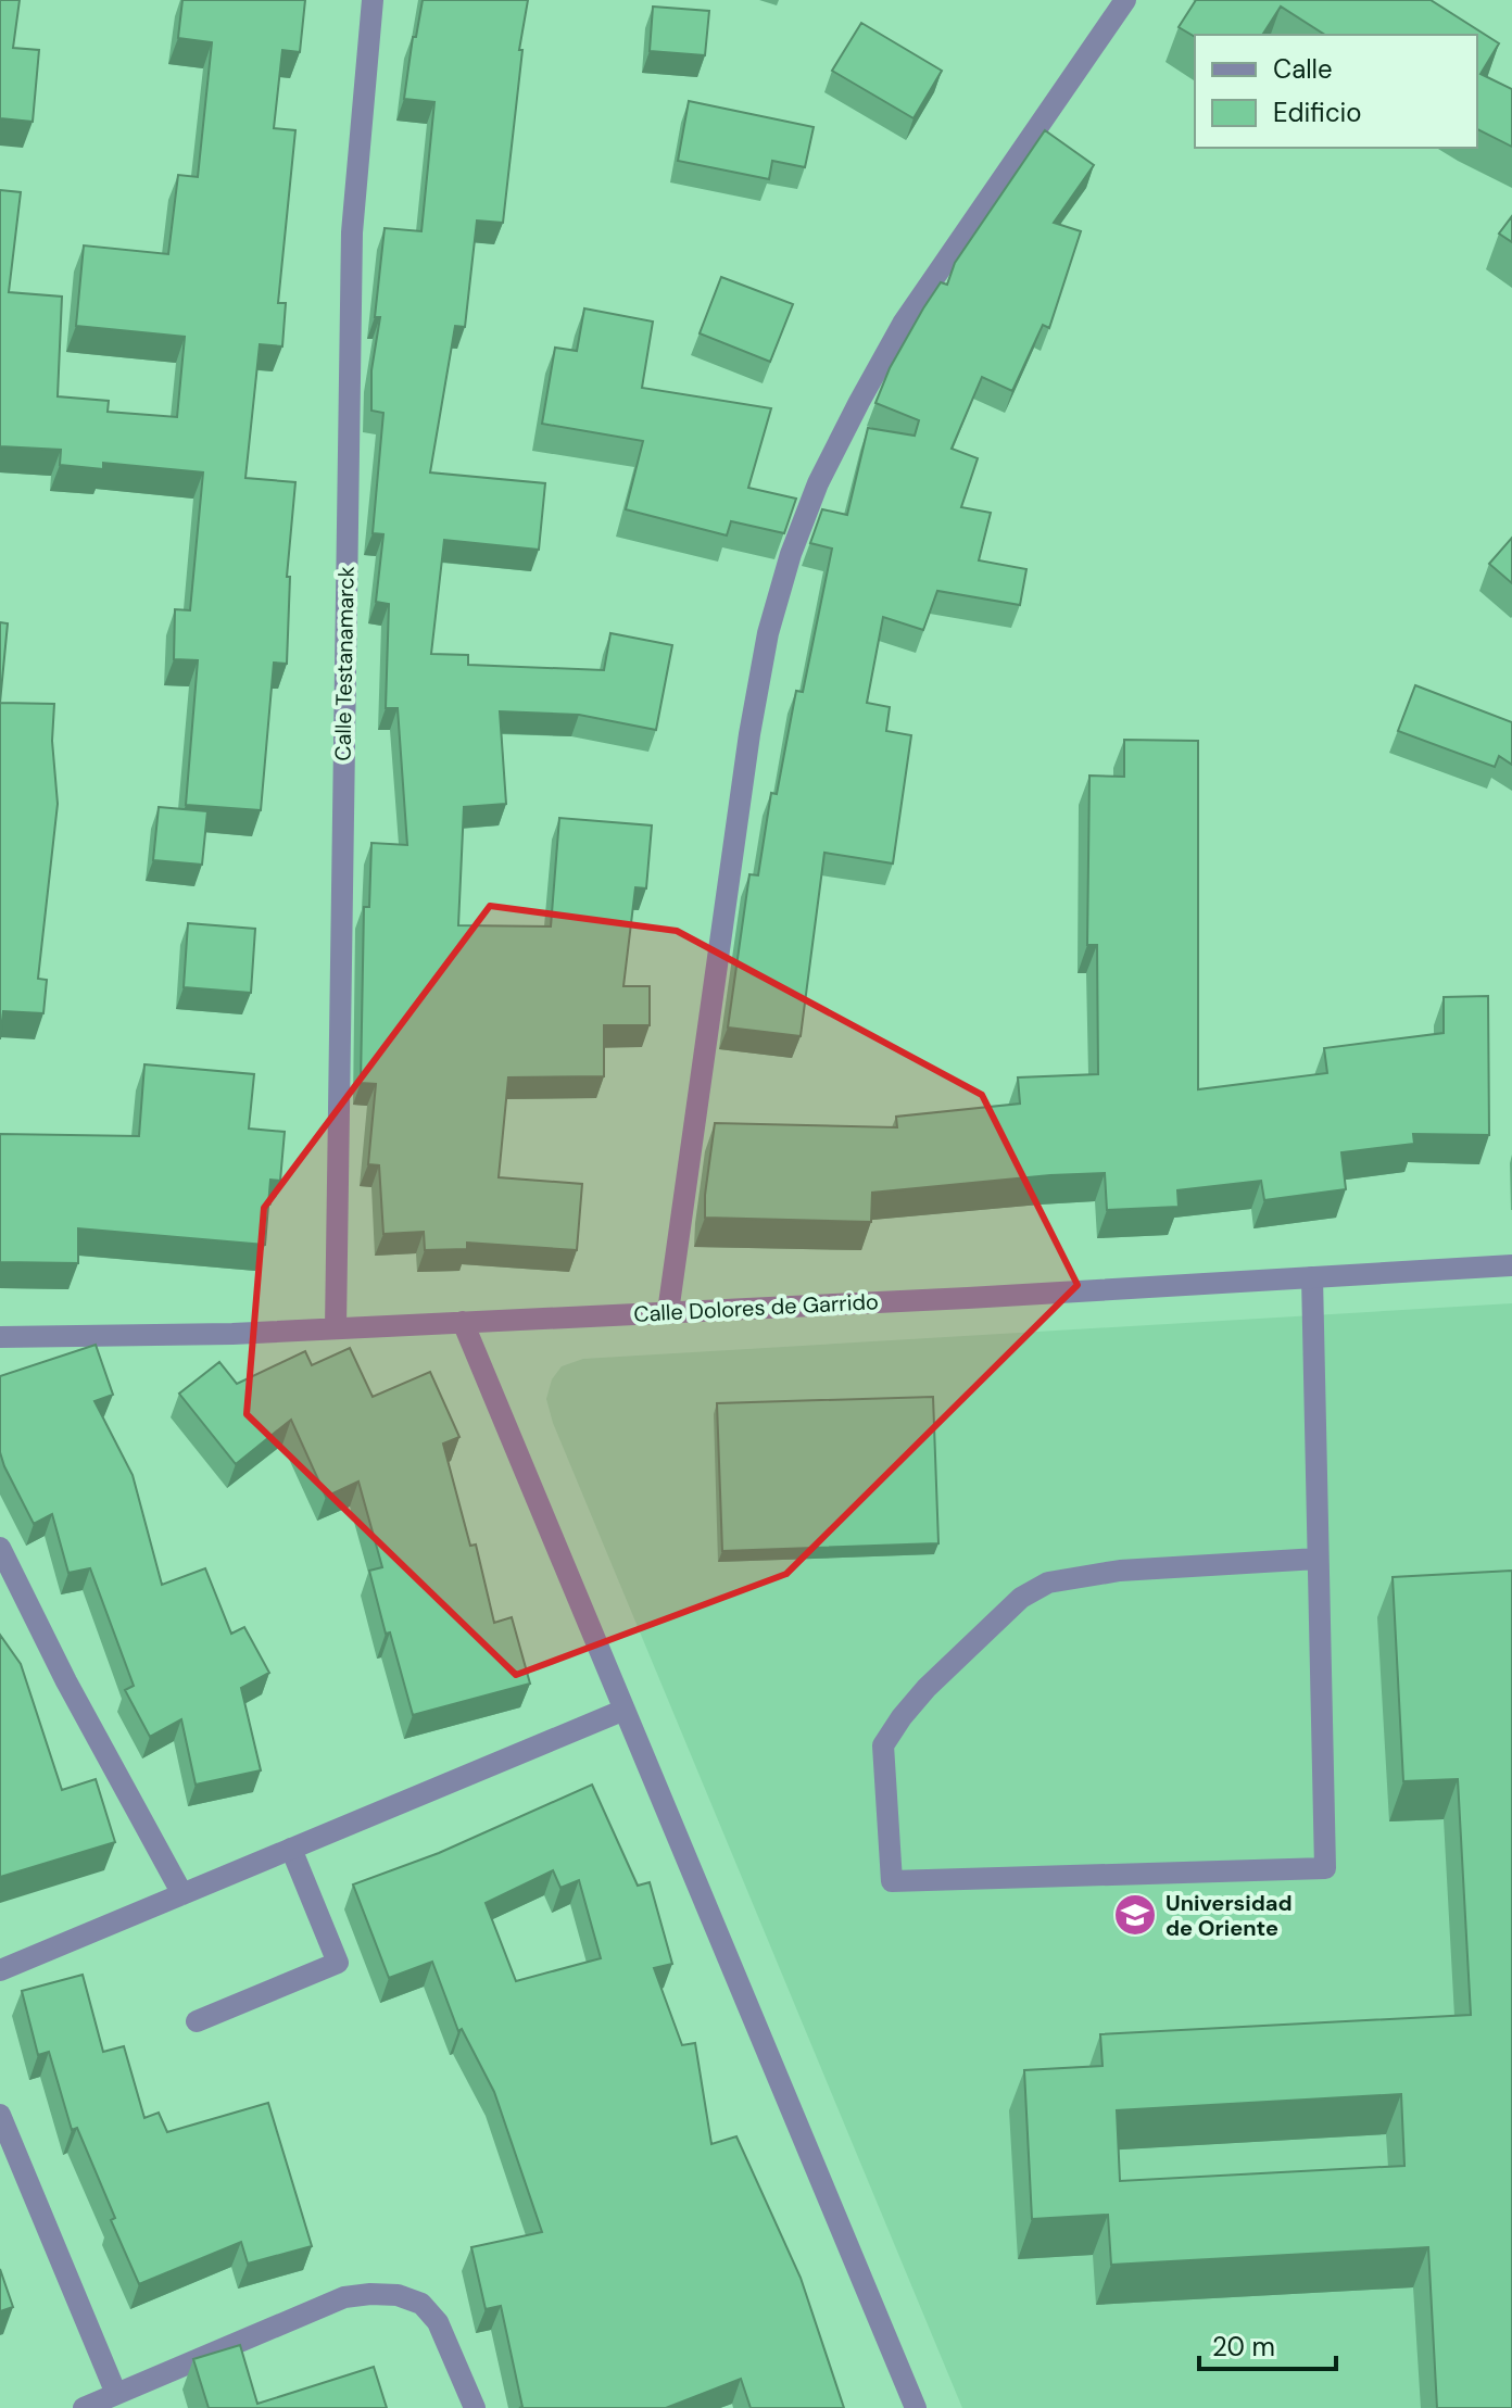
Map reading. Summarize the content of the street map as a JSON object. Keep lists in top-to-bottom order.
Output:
{
  "streets": {
    "street": ["Calle Testanamarck", "Calle Dolores de Garrido"]
  },
  "crossings": [
    ["Calle Testanamarck", "Calle Dolores de Garrido"]
  ],
  "places": {
    "school or university": ["Universidad de Oriente"]
  },
  "legend": ["Calle", "Edificio"],
  "scale_bar": "20 m"
}
